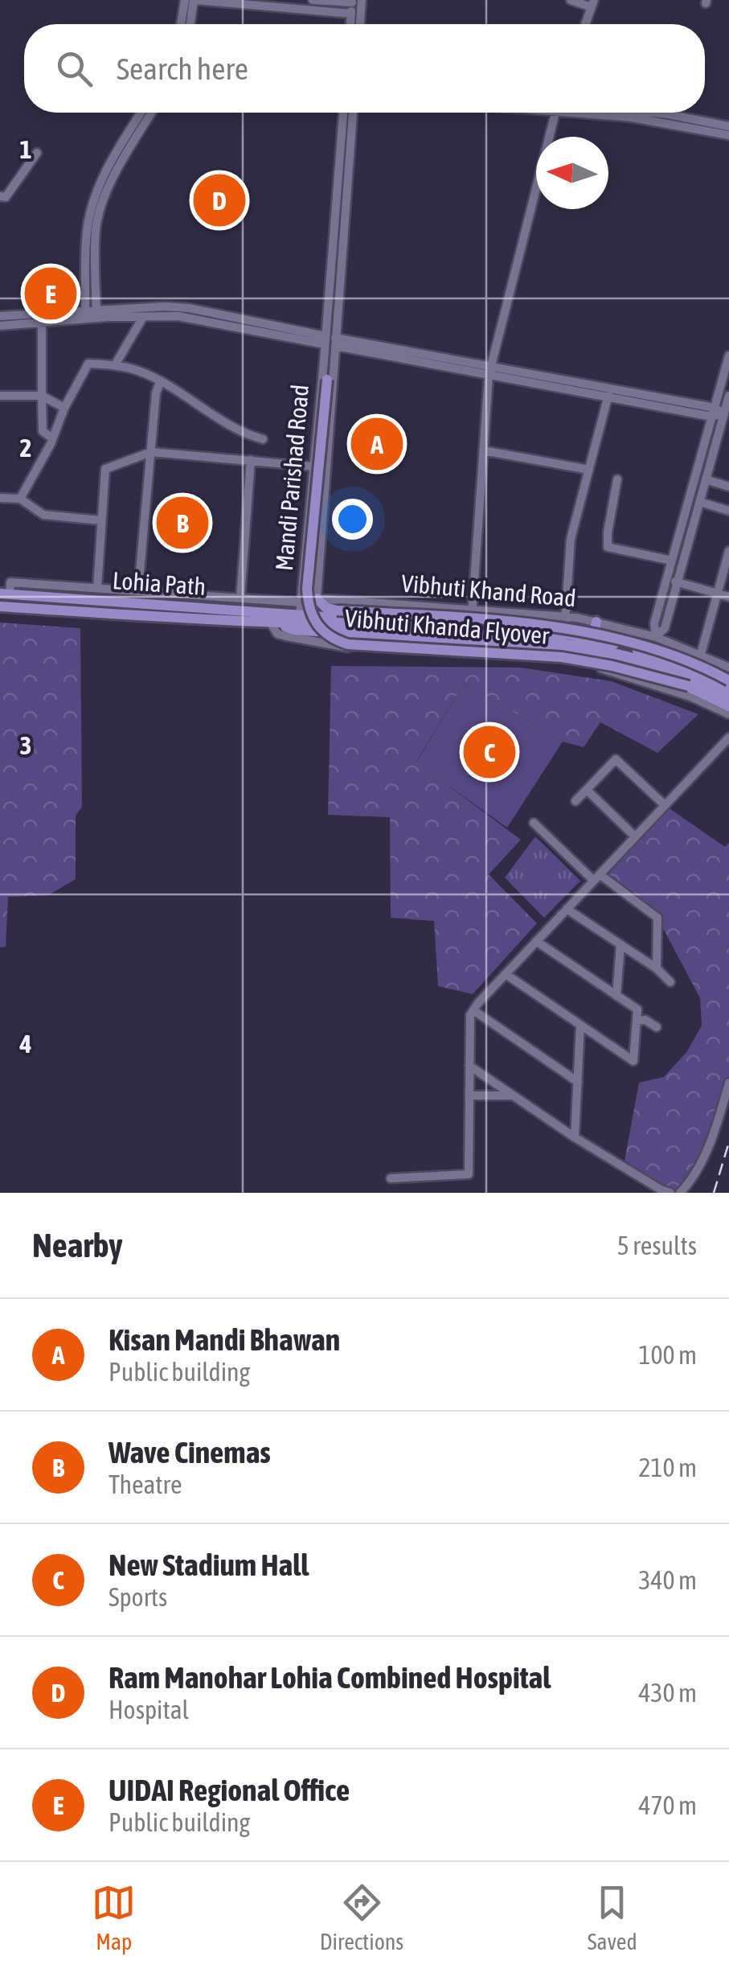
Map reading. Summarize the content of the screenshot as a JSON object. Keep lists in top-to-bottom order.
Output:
{
  "streets": {
    "main road": ["Lohia Path", "Vibhuti Khanda Flyover"],
    "street": ["Mandi Parishad Road", "Vibhuti Khand Road"]
  },
  "crossings": [
    ["Mandi Parishad Road", "Lohia Path"],
    ["Mandi Parishad Road", "Vibhuti Khanda Flyover"]
  ],
  "north": "left",
  "page": {
    "search": "Search here",
    "pins": [
      "D",
      "E",
      "A",
      "B",
      "C"
    ],
    "heading": ["Nearby", "5 results"],
    "list": [
      {
        "mark": "A",
        "name": "Kisan Mandi Bhawan",
        "note": "Public building",
        "value": "100 m"
      },
      {
        "mark": "B",
        "name": "Wave Cinemas",
        "note": "Theatre",
        "value": "210 m"
      },
      {
        "mark": "C",
        "name": "New Stadium Hall",
        "note": "Sports",
        "value": "340 m"
      },
      {
        "mark": "D",
        "name": "Ram Manohar Lohia Combined Hospital",
        "note": "Hospital",
        "value": "430 m"
      },
      {
        "mark": "E",
        "name": "UIDAI Regional Office",
        "note": "Public building",
        "value": "470 m"
      }
    ],
    "nav": ["Map", "Directions", "Saved"]
  },
  "grid": {
    "rows": [
      "1",
      "2",
      "3",
      "4"
    ]
  }
}
